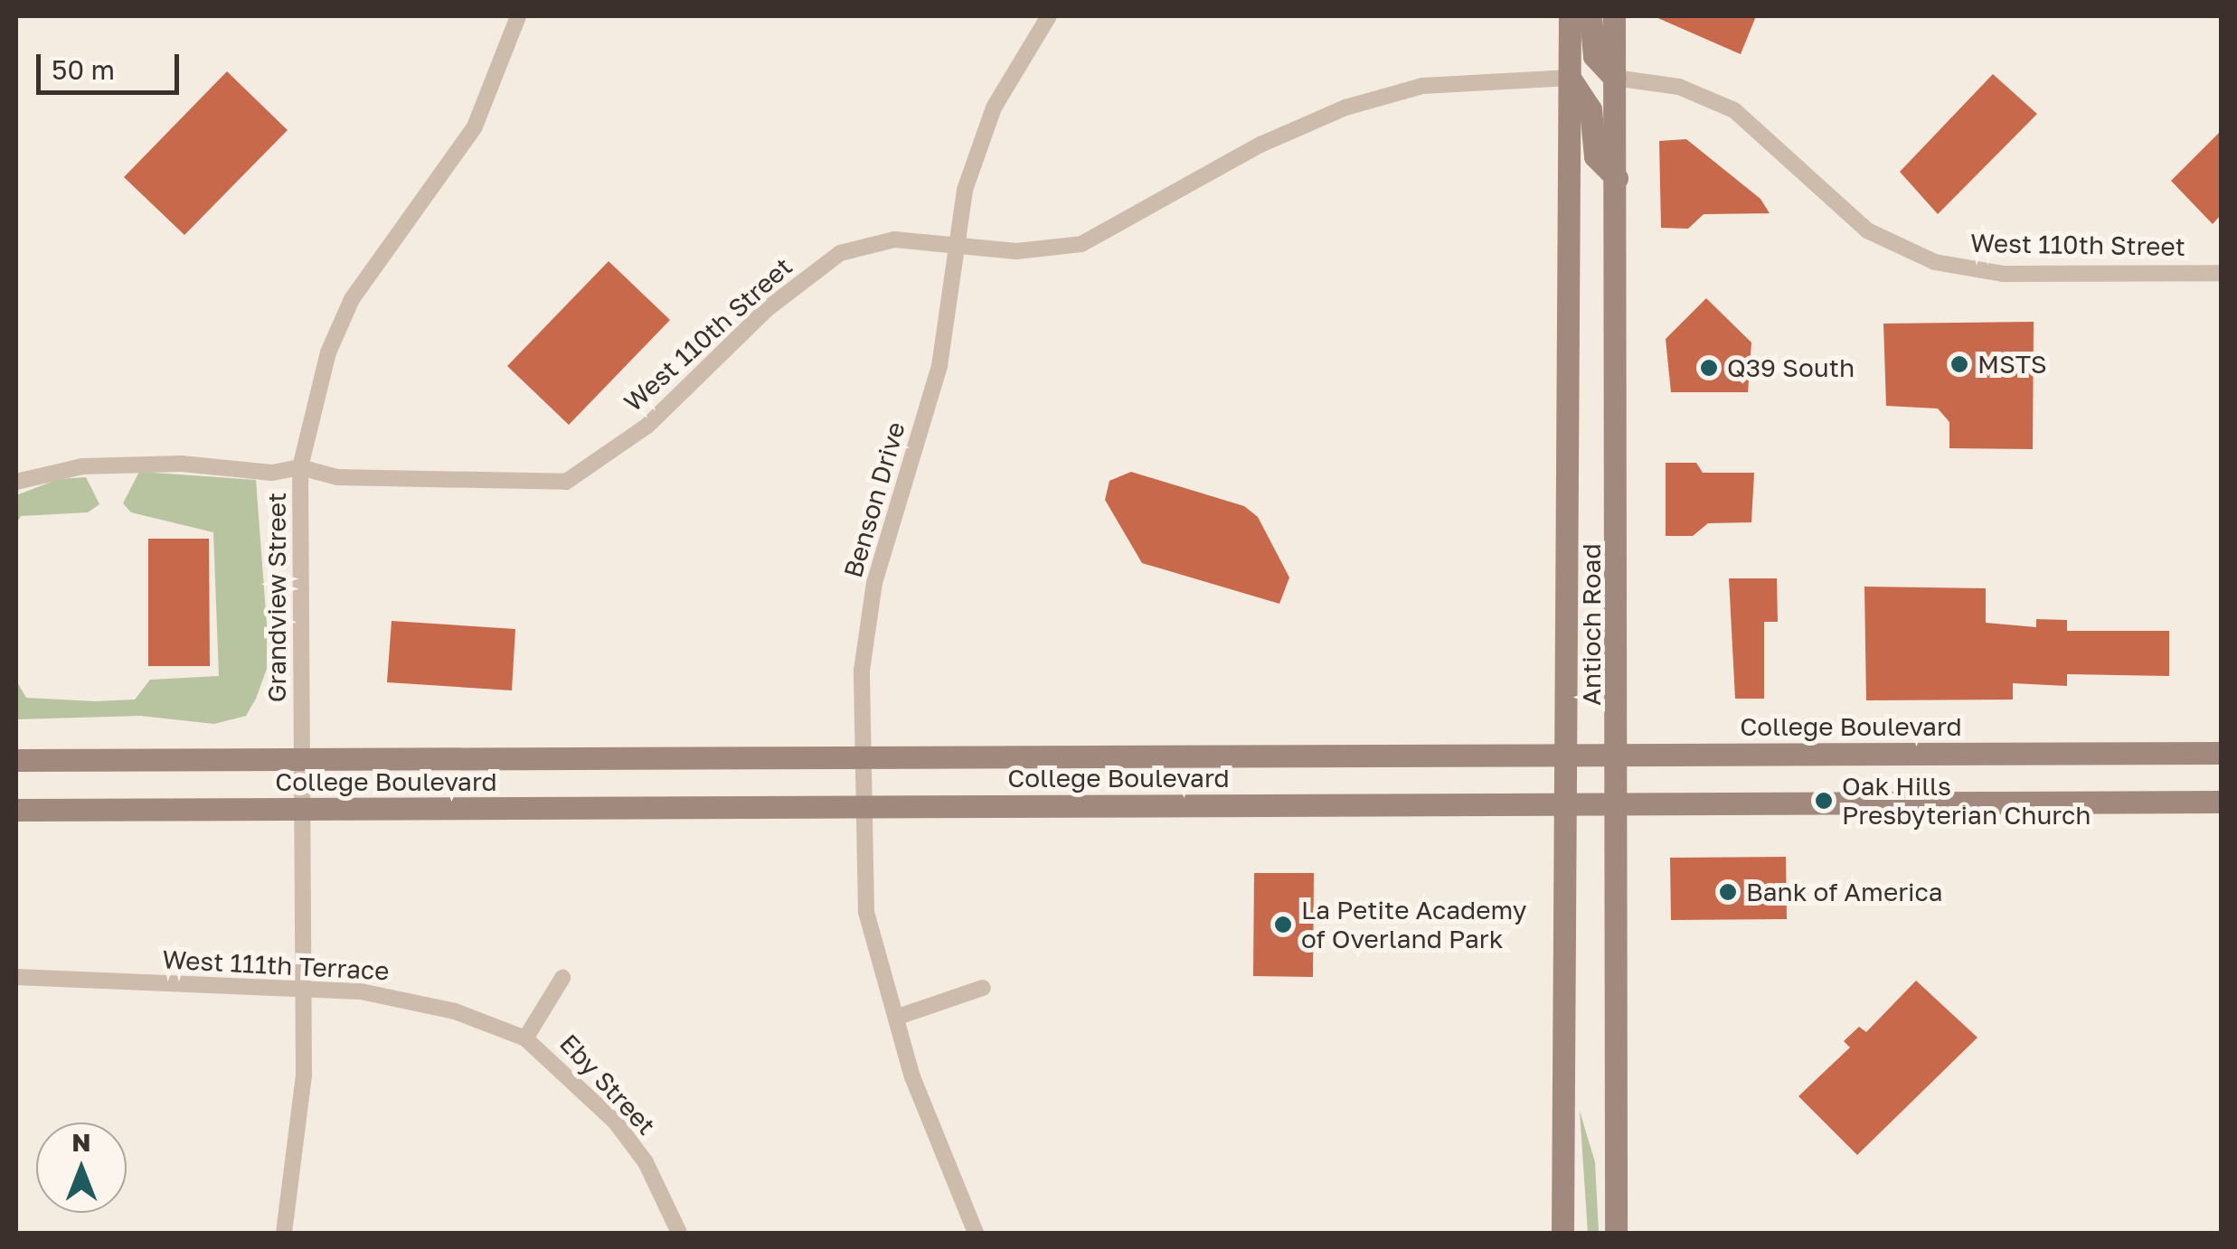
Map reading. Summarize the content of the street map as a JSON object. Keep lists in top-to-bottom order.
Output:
{
  "streets": {
    "main road": ["Antioch Road", "College Boulevard"],
    "street": [
      "West 110th Street",
      "Benson Drive",
      "Grandview Street",
      "West 111th Terrace",
      "Eby Street"
    ]
  },
  "crossings": [
    ["West 110th Street", "Benson Drive"],
    ["West 110th Street", "Grandview Street"],
    ["West 110th Street", "Antioch Road"],
    ["Benson Drive", "College Boulevard"],
    ["Grandview Street", "College Boulevard"],
    ["Grandview Street", "West 111th Terrace"],
    ["Antioch Road", "College Boulevard"],
    ["West 111th Terrace", "Eby Street"]
  ],
  "places": [
    "MSTS",
    "Q39 South",
    "Oak Hills Presbyterian Church",
    "Bank of America",
    "La Petite Academy of Overland Park"
  ],
  "scale_bar": "50 m",
  "north": "top"
}
